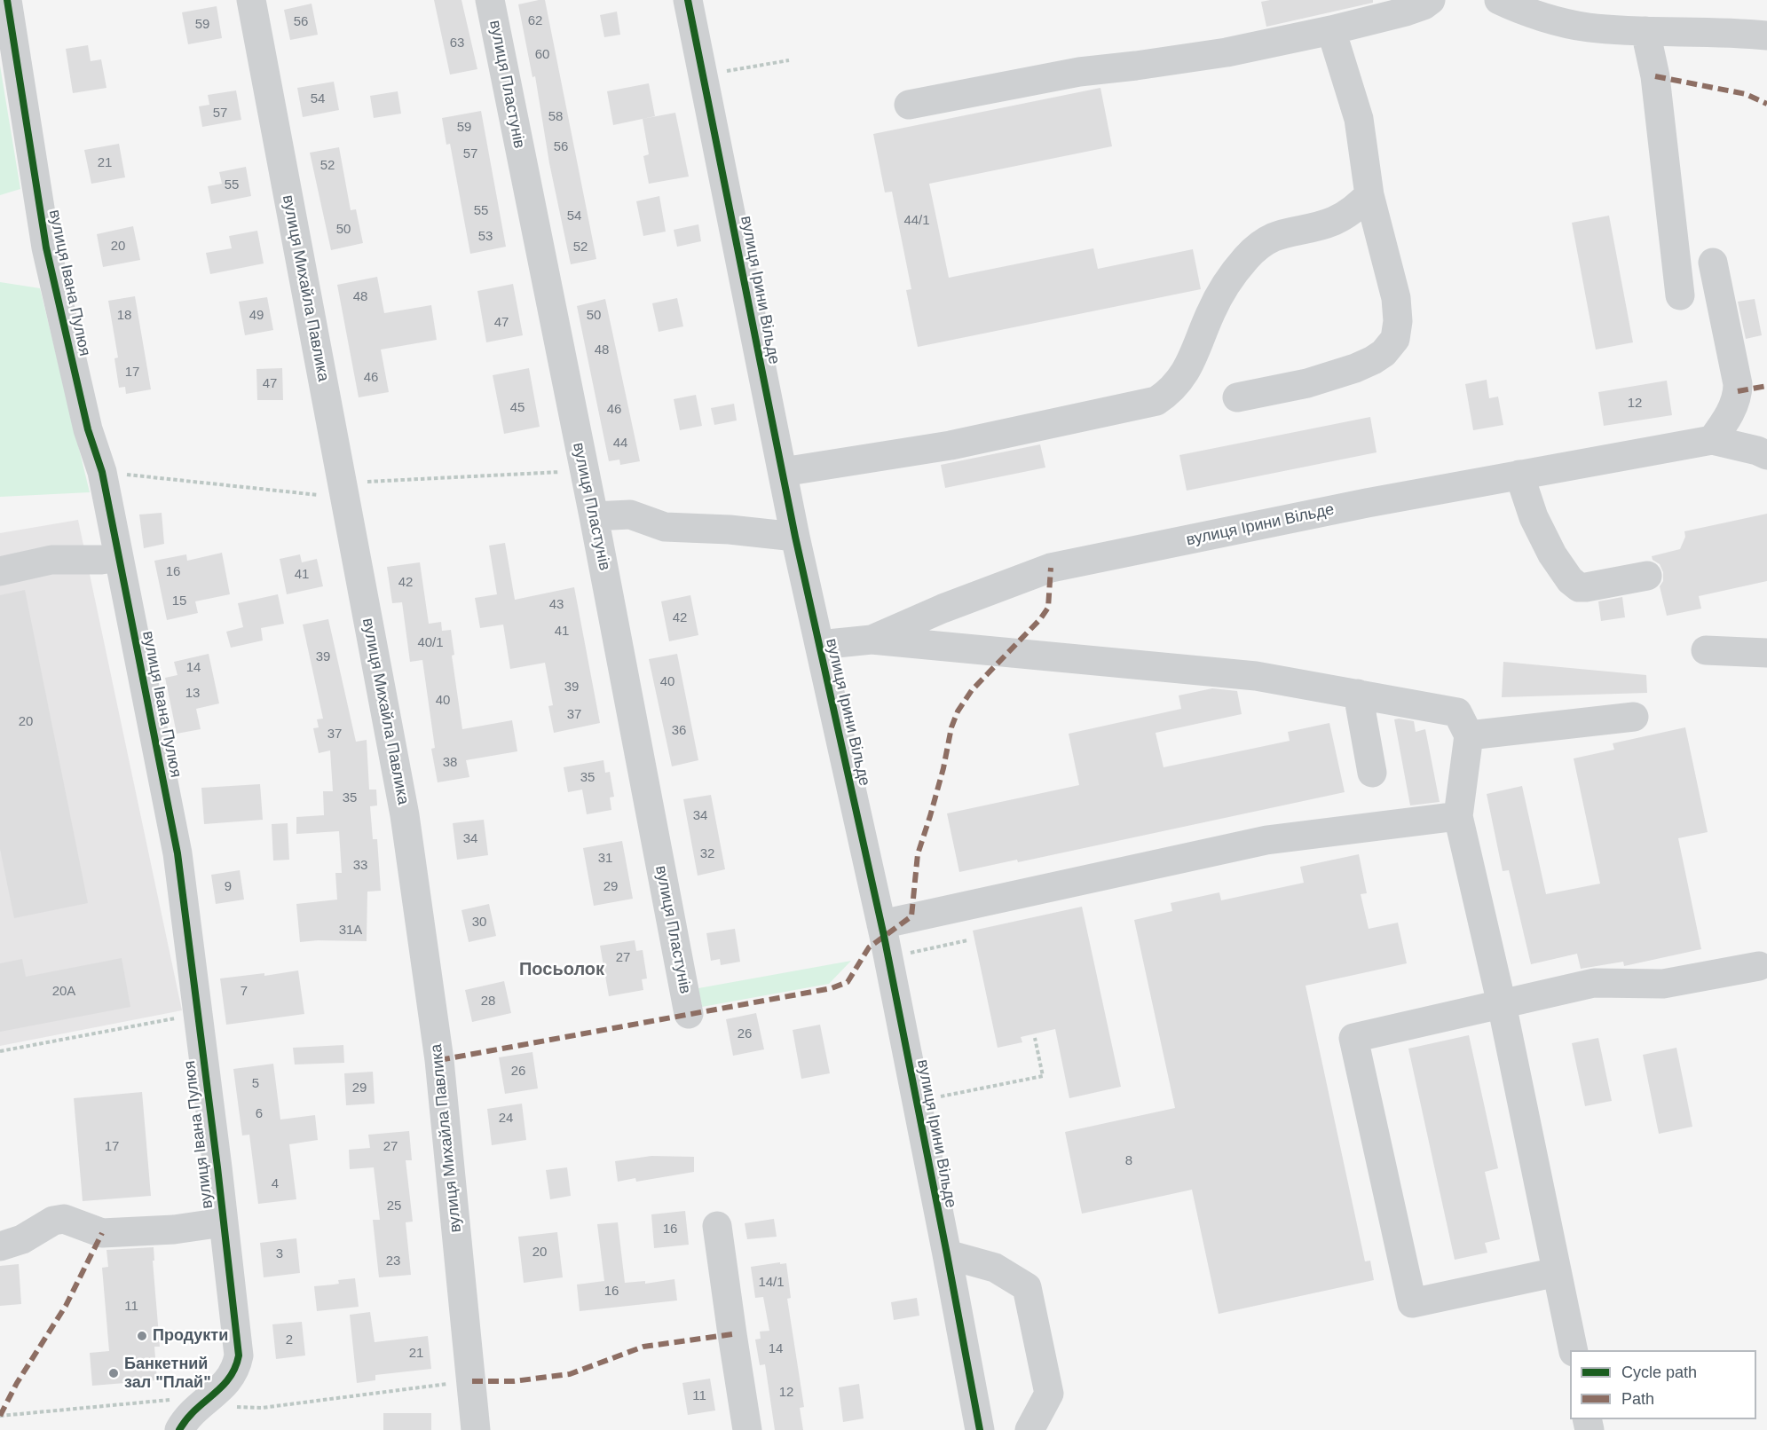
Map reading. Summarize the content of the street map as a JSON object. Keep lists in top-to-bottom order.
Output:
{
  "streets": {
    "street": [
      "вулиця Пластунів",
      "вулиця Івана Пулюя",
      "вулиця Михайла Павлика",
      "вулиця Ірини Вільде"
    ]
  },
  "districts": ["Посьолок"],
  "places": ["Продукти", "Банкетний зал \"Плай\""],
  "house_numbers": [
    "62",
    "56",
    "59",
    "63",
    "60",
    "54",
    "57",
    "58",
    "59",
    "56",
    "57",
    "21",
    "52",
    "55",
    "55",
    "54",
    "44/1",
    "50",
    "53",
    "20",
    "52",
    "48",
    "18",
    "49",
    "50",
    "47",
    "48",
    "17",
    "46",
    "47",
    "12",
    "45",
    "46",
    "44",
    "16",
    "41",
    "42",
    "15",
    "43",
    "42",
    "41",
    "40/1",
    "39",
    "14",
    "40",
    "39",
    "13",
    "40",
    "37",
    "20",
    "36",
    "37",
    "38",
    "35",
    "35",
    "34",
    "34",
    "32",
    "31",
    "33",
    "9",
    "29",
    "30",
    "31А",
    "27",
    "20А",
    "7",
    "28",
    "26",
    "26",
    "5",
    "29",
    "6",
    "24",
    "17",
    "27",
    "8",
    "4",
    "25",
    "16",
    "20",
    "3",
    "23",
    "14/1",
    "16",
    "11",
    "2",
    "14",
    "21",
    "12",
    "11"
  ],
  "legend": ["Cycle path", "Path"]
}
